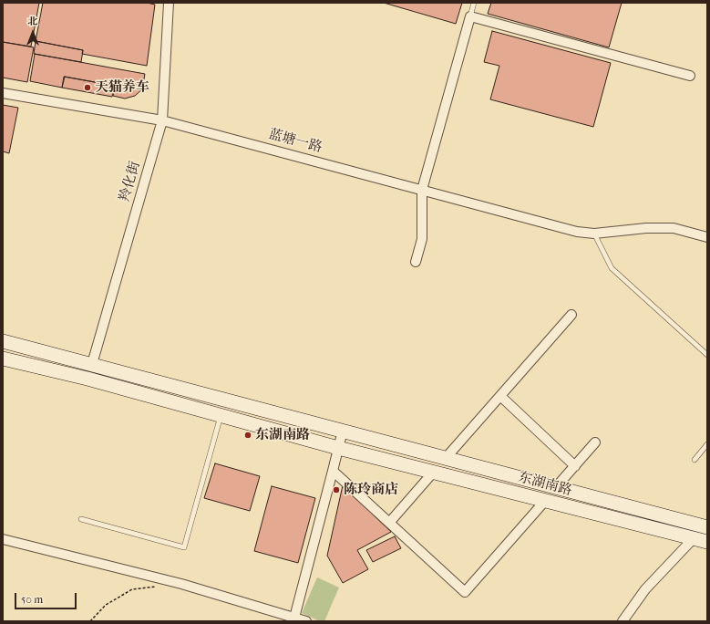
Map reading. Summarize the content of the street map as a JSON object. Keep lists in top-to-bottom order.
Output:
{
  "streets": {
    "main road": ["东湖南路"],
    "street": ["蓝塘一路", "羚化街"]
  },
  "crossings": [
    ["蓝塘一路", "羚化街"],
    ["羚化街", "东湖南路"]
  ],
  "places": ["天猫养车", "东湖南路", "陈玲商店"],
  "scale_bar": "50 m",
  "north": "top"
}
